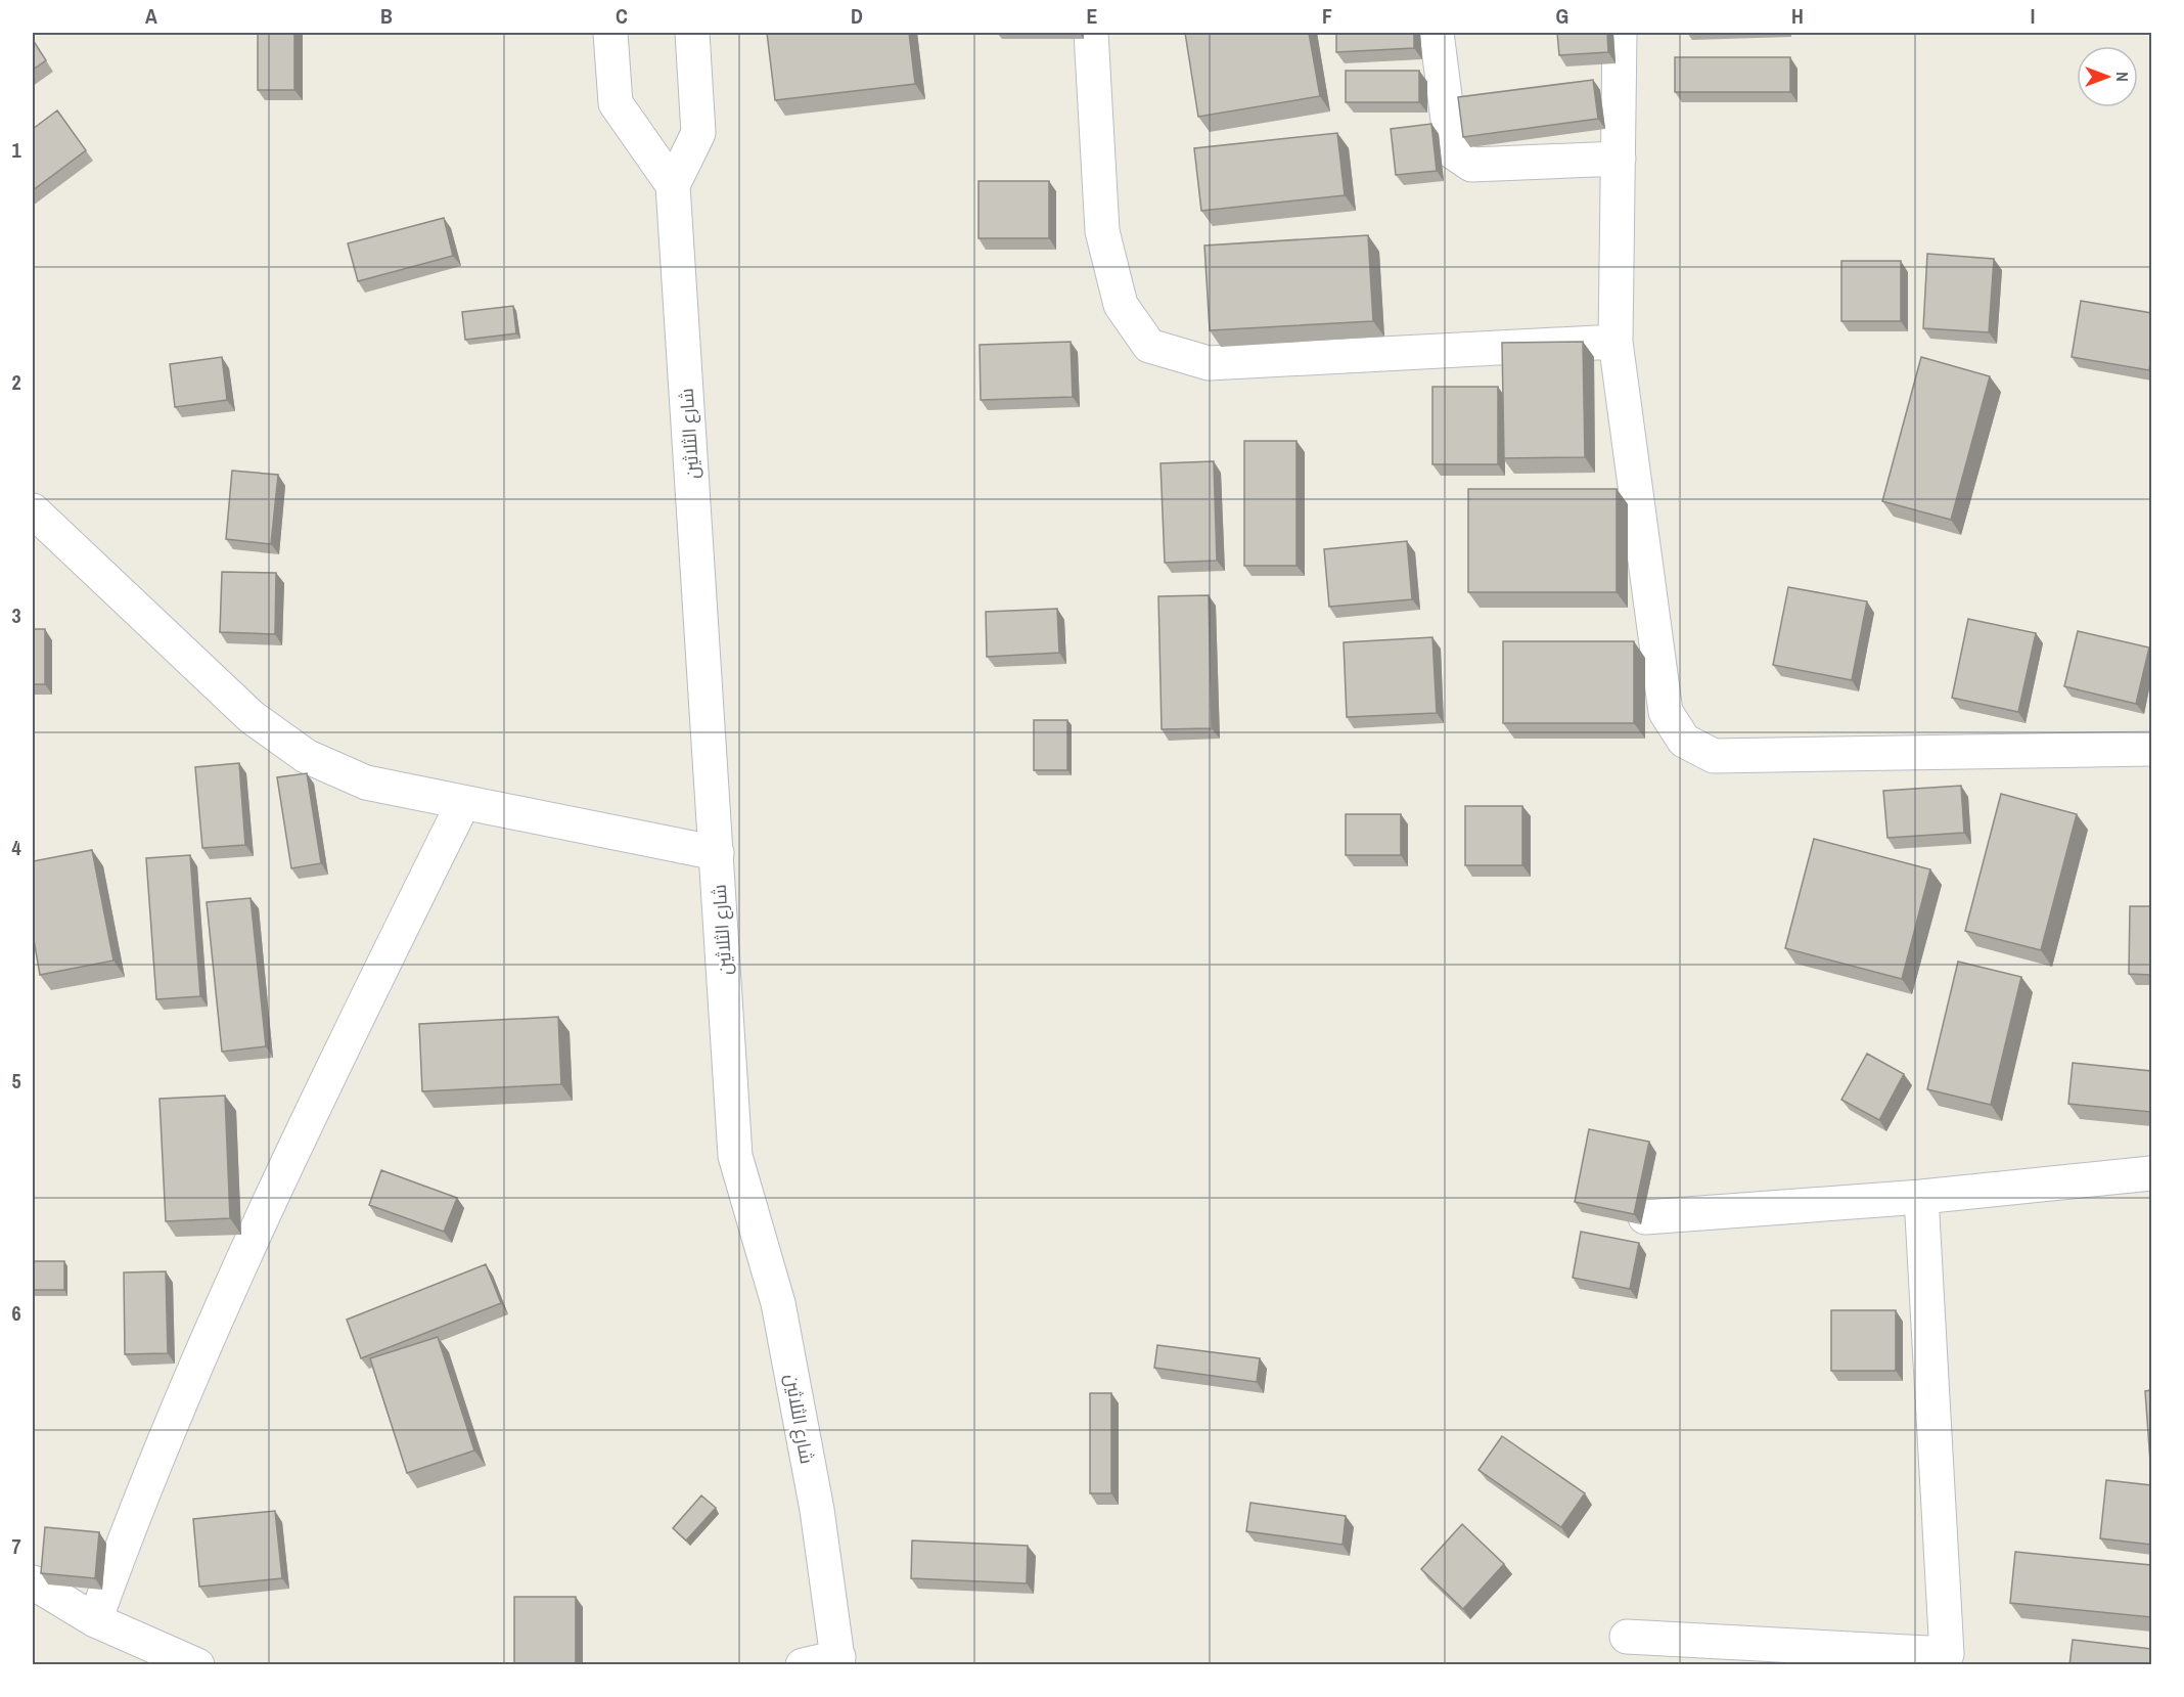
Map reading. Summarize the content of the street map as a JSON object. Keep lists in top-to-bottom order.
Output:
{
  "streets": {
    "street": ["شارع الثلاثين"]
  },
  "north": "right",
  "grid": {
    "columns": [
      "A",
      "B",
      "C",
      "D",
      "E",
      "F",
      "G",
      "H",
      "I"
    ],
    "rows": [
      "1",
      "2",
      "3",
      "4",
      "5",
      "6",
      "7"
    ]
  }
}
